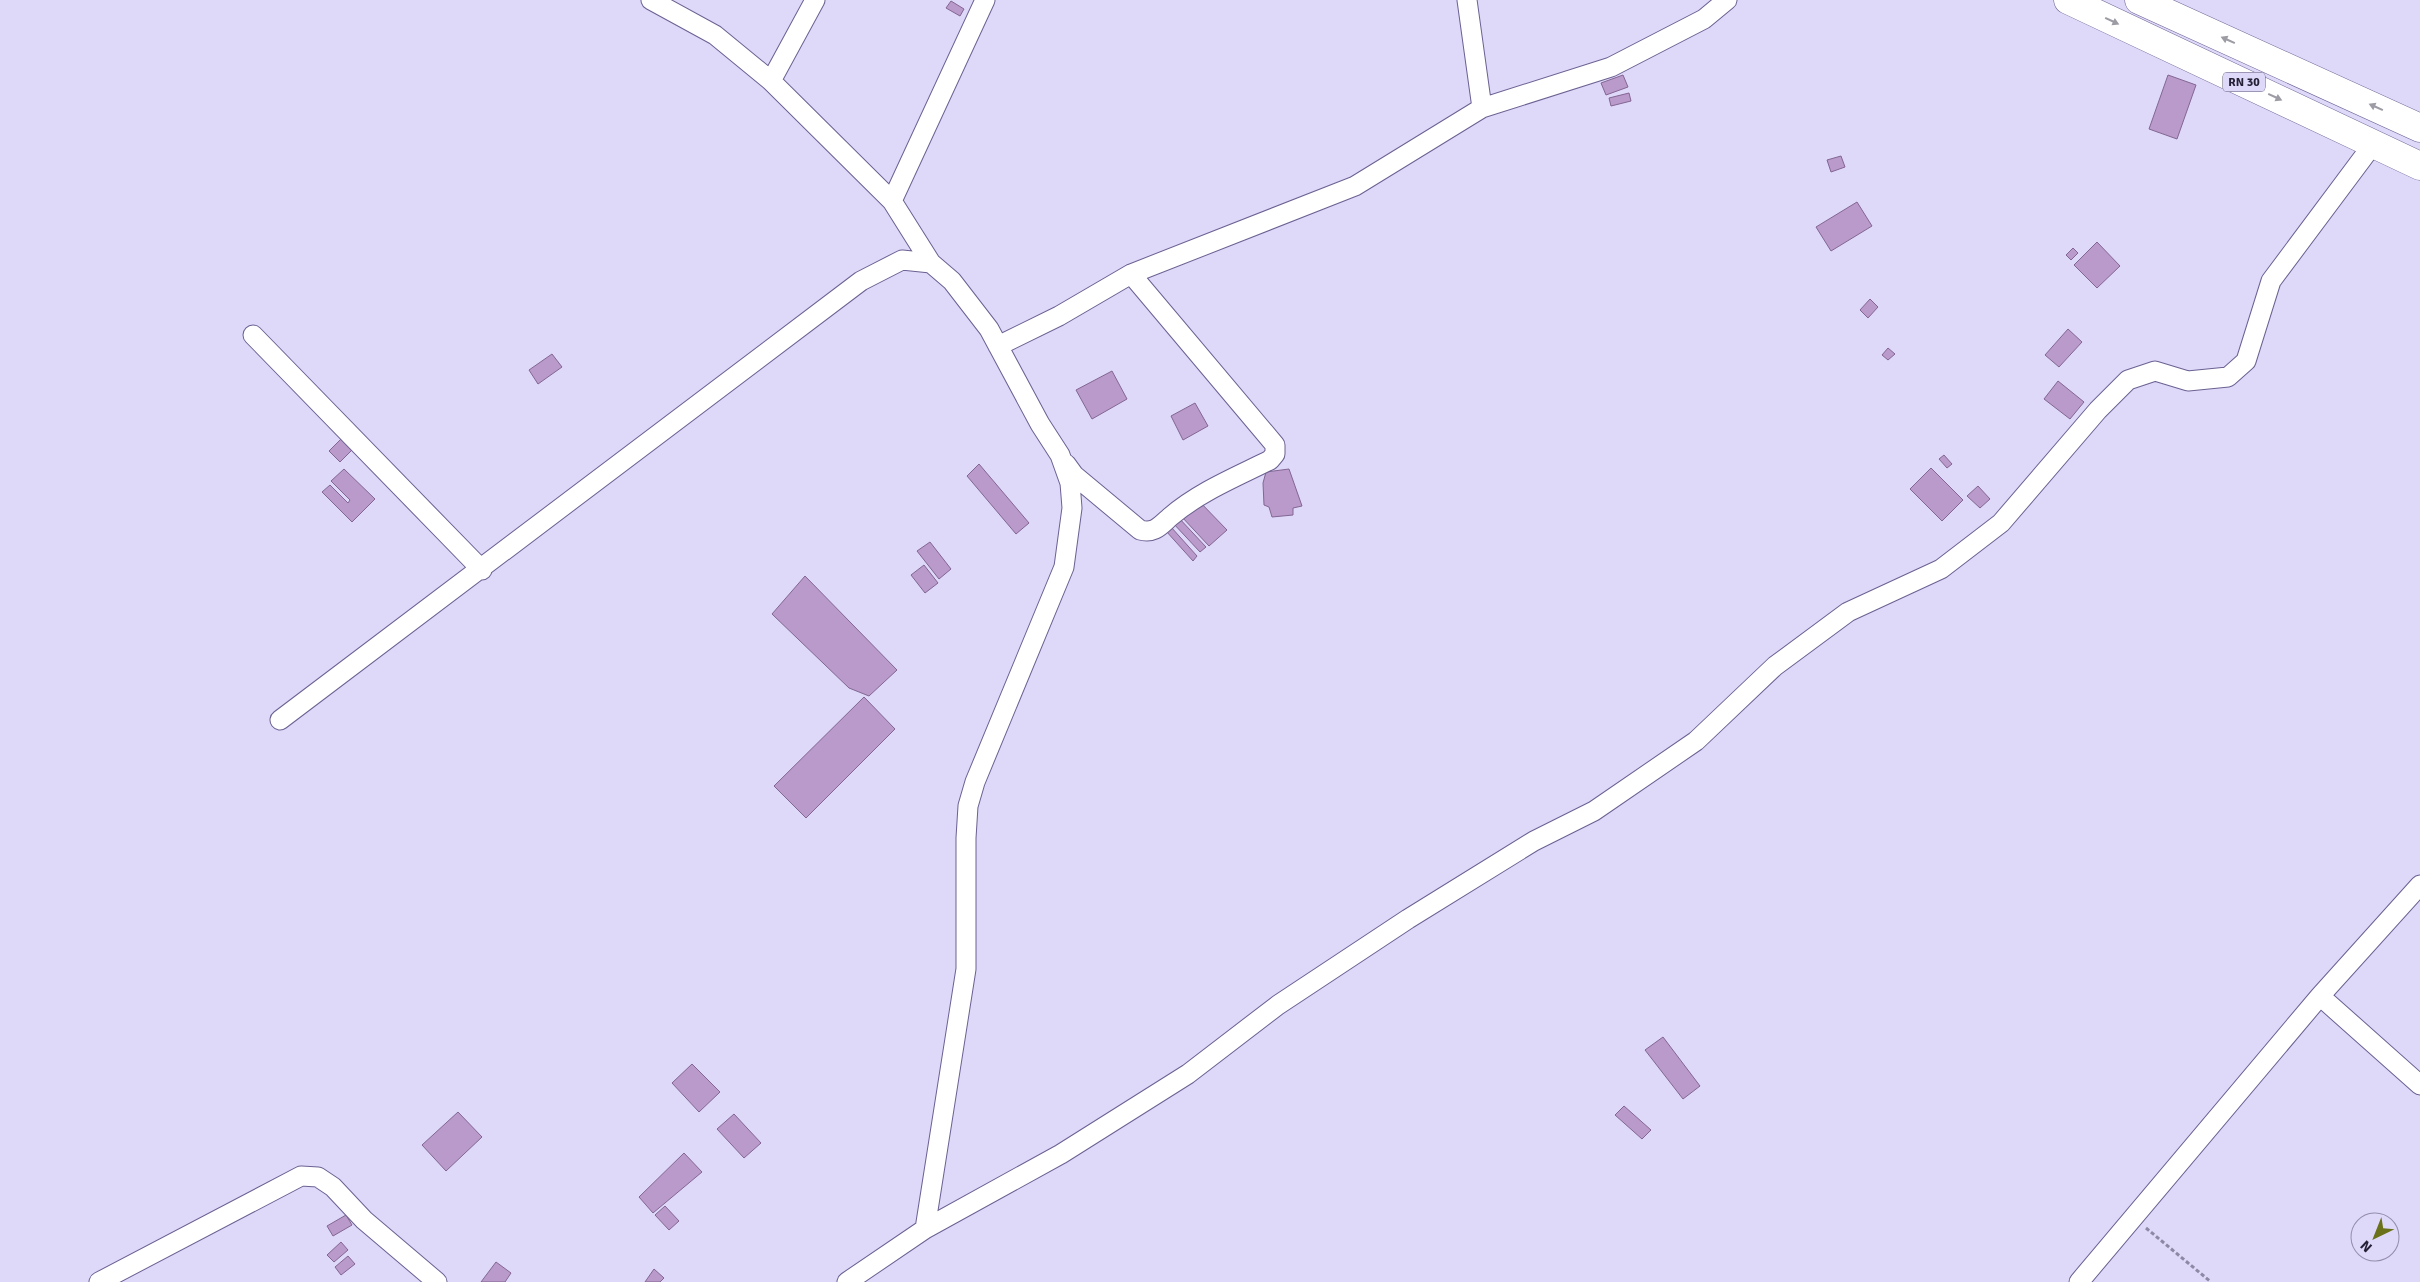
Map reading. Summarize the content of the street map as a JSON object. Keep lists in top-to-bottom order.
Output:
{
  "streets": {
    "main road": ["RN 30"]
  },
  "north": "bottom left"
}
